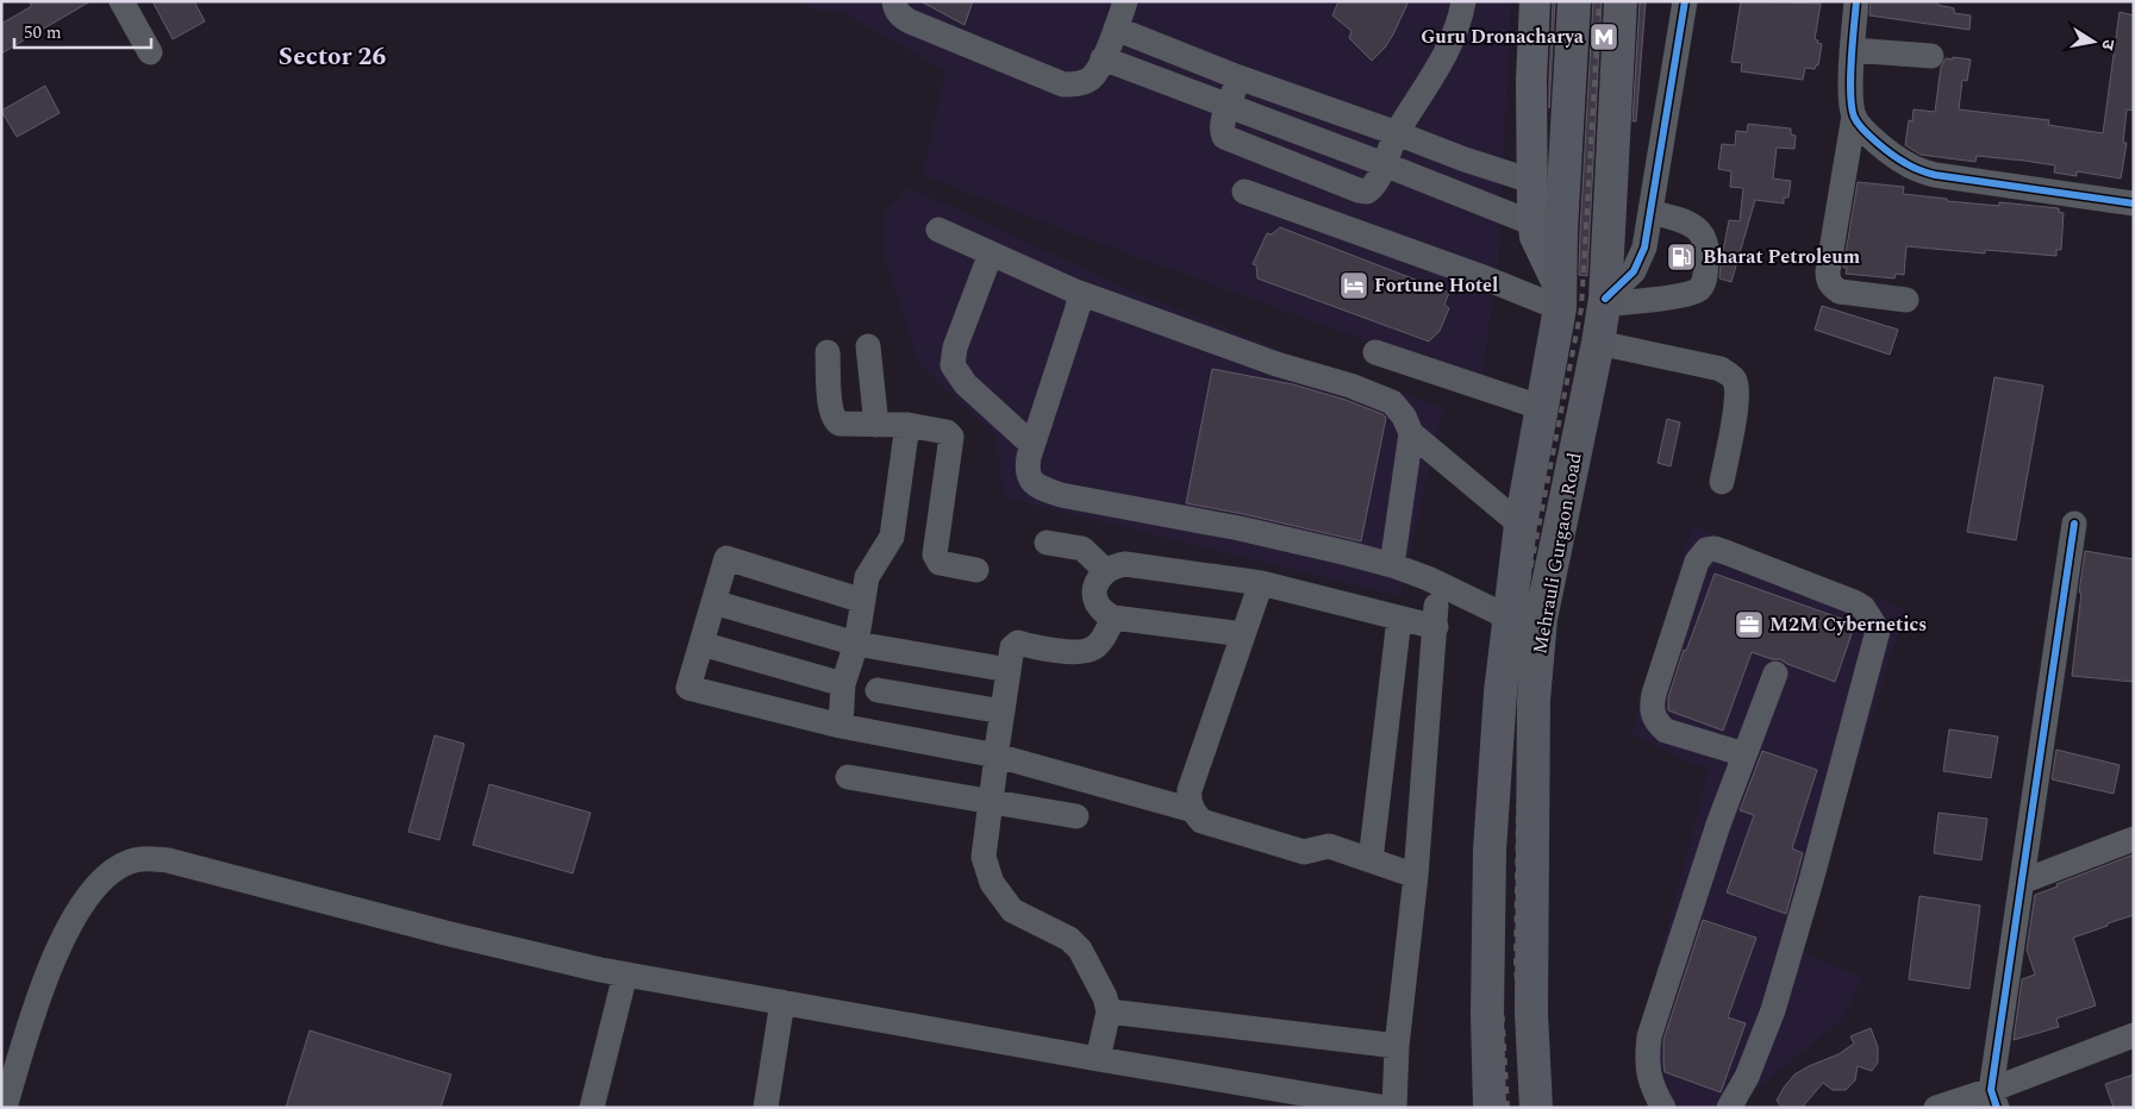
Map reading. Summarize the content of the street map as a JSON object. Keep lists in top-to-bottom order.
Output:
{
  "streets": {
    "highway": ["Mehrauli Gurgaon Road"]
  },
  "districts": ["Sector 26"],
  "places": {
    "metro station": ["Guru Dronacharya"],
    "fuel station": ["Bharat Petroleum"],
    "hotel": ["Fortune Hotel"],
    "office": ["M2M Cybernetics"]
  },
  "scale_bar": "50 m",
  "north": "right"
}
